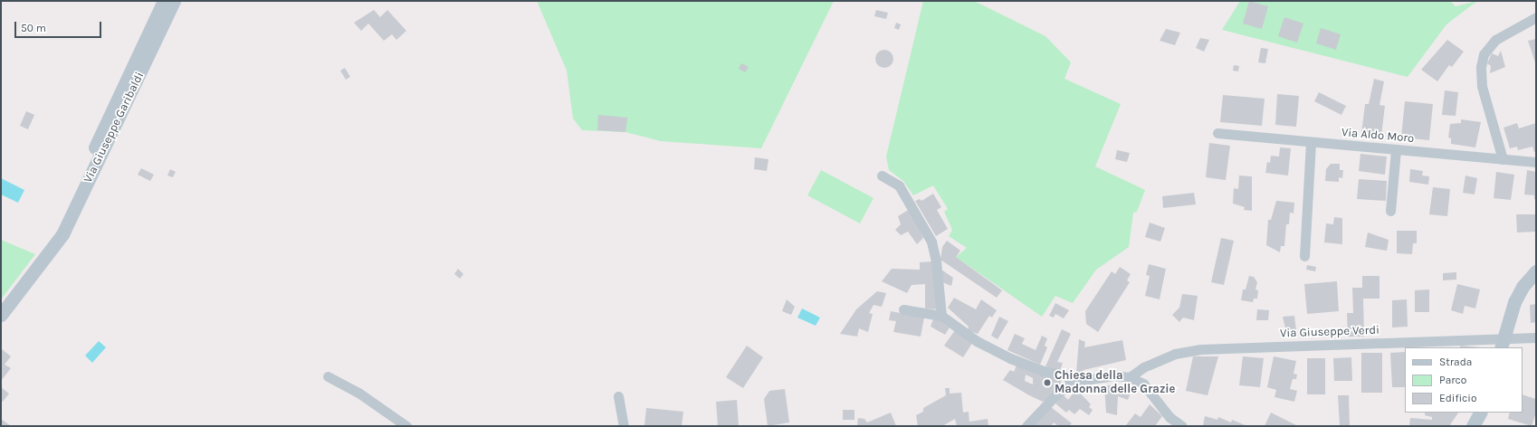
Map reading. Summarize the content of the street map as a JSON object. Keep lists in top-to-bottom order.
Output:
{
  "streets": {
    "main road": ["Via Giuseppe Garibaldi"],
    "street": ["Via Aldo Moro", "Via Giuseppe Verdi"]
  },
  "places": ["Chiesa della Madonna delle Grazie"],
  "legend": ["Strada", "Parco", "Edificio"],
  "scale_bar": "50 m"
}
